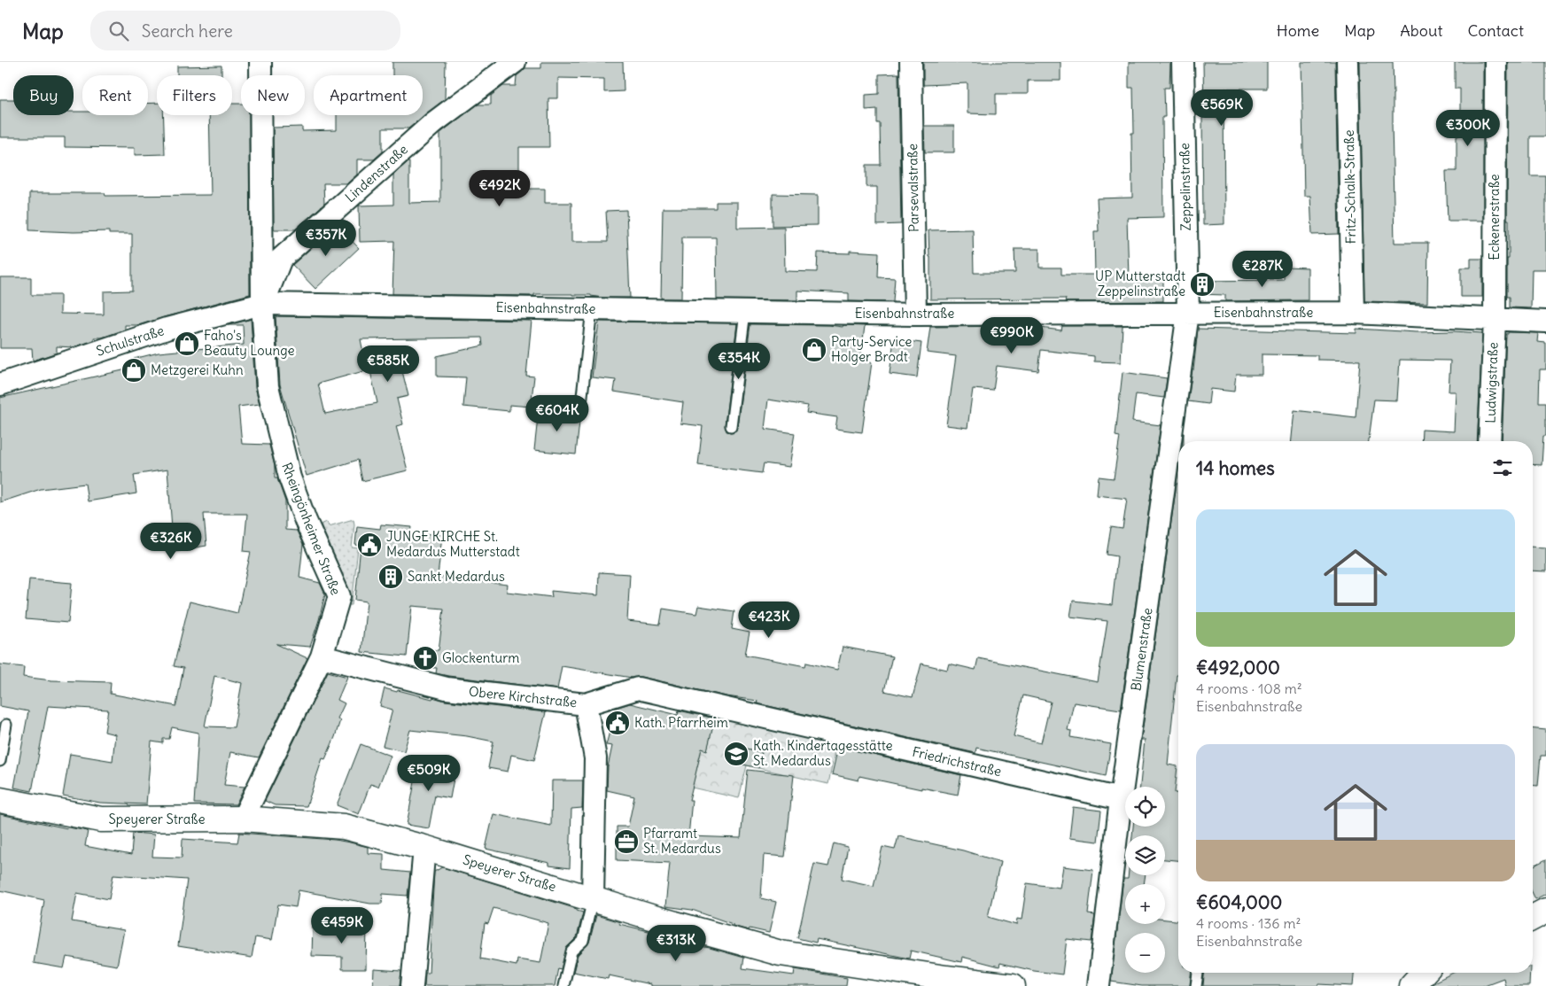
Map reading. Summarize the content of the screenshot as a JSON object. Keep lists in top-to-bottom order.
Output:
{
  "streets": {
    "main road": ["Speyerer Straße"],
    "street": [
      "Lindenstraße",
      "Zeppelinstraße",
      "Fritz-Schalk-Straße",
      "Parsevalstraße",
      "Eckenerstraße",
      "Eisenbahnstraße",
      "Schulstraße",
      "Ludwigstraße",
      "Rheingönheimer Straße",
      "Blumenstraße",
      "Obere Kirchstraße",
      "Friedrichstraße"
    ]
  },
  "crossings": [
    ["Lindenstraße", "Eisenbahnstraße"],
    ["Lindenstraße", "Schulstraße"],
    ["Lindenstraße", "Rheingönheimer Straße"],
    ["Zeppelinstraße", "Eisenbahnstraße"],
    ["Zeppelinstraße", "Blumenstraße"],
    ["Fritz-Schalk-Straße", "Eisenbahnstraße"],
    ["Parsevalstraße", "Eisenbahnstraße"],
    ["Eckenerstraße", "Eisenbahnstraße"],
    ["Eckenerstraße", "Ludwigstraße"],
    ["Eisenbahnstraße", "Schulstraße"],
    ["Eisenbahnstraße", "Ludwigstraße"],
    ["Eisenbahnstraße", "Rheingönheimer Straße"],
    ["Eisenbahnstraße", "Blumenstraße"],
    ["Schulstraße", "Rheingönheimer Straße"],
    ["Rheingönheimer Straße", "Obere Kirchstraße"],
    ["Rheingönheimer Straße", "Speyerer Straße"],
    ["Blumenstraße", "Friedrichstraße"],
    ["Obere Kirchstraße", "Friedrichstraße"],
    ["Obere Kirchstraße", "Speyerer Straße"]
  ],
  "places": {
    "building": ["UP Mutterstadt Zeppelinstraße", "Sankt Medardus"],
    "shop": ["Faho's Beauty Lounge", "Party-Service Holger Brodt", "Metzgerei Kuhn"],
    "public building": ["JUNGE KIRCHE St. Medardus Mutterstadt", "Kath. Pfarrheim"],
    "church": ["Glockenturm"],
    "school or university": ["Kath. Kindertagesstätte St. Medardus"],
    "office": ["Pfarramt St. Medardus"]
  },
  "page": {
    "header": "Map",
    "search": "Search here",
    "nav": [
      "Home",
      "Map",
      "About",
      "Contact"
    ],
    "chip": [
      "Buy",
      "Rent",
      "Filters",
      "New",
      "Apartment"
    ],
    "price": [
      "€569K",
      "€300K",
      "€492K",
      "€357K",
      "€287K",
      "€990K",
      "€354K",
      "€585K",
      "€604K",
      "€326K",
      "€423K",
      "€509K",
      "€459K",
      "€313K"
    ],
    "heading": "14 homes",
    "list": [
      {
        "name": "€492,000",
        "note": "4 rooms · 108 m² · Eisenbahnstraße"
      },
      {
        "name": "€604,000",
        "note": "4 rooms · 136 m² · Eisenbahnstraße"
      }
    ],
    "map_buttons": ["+", "−"]
  }
}
